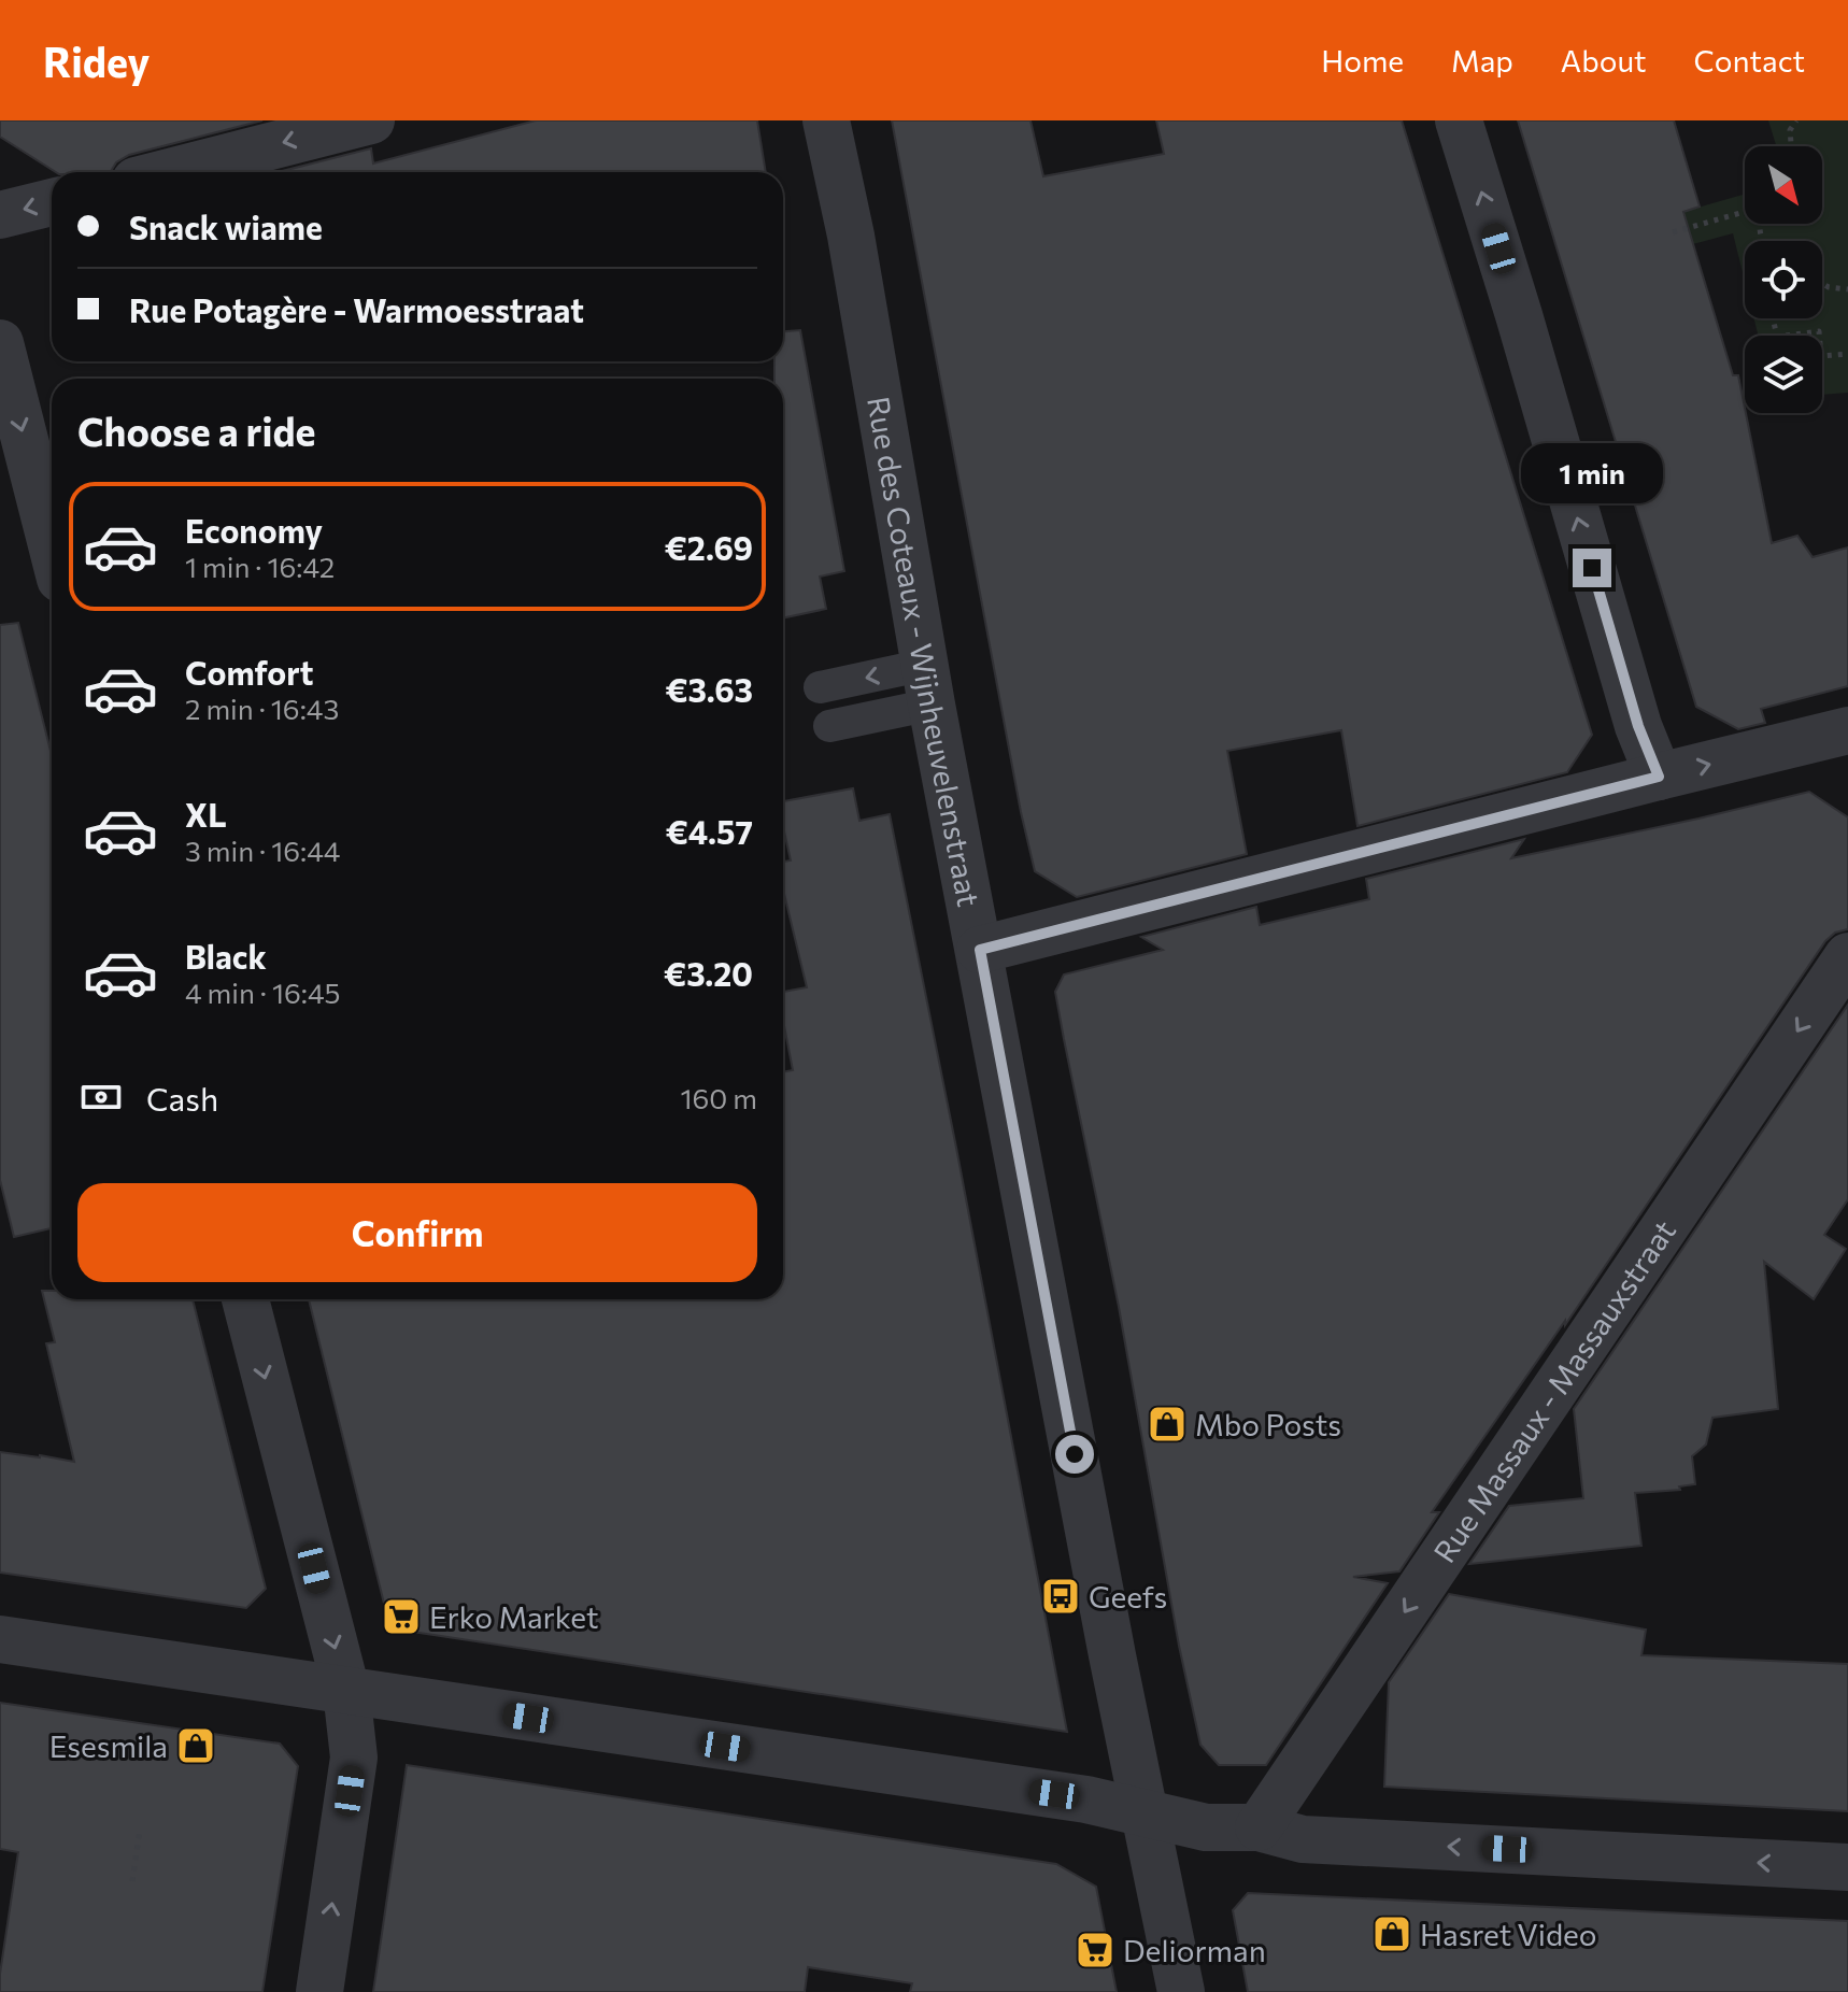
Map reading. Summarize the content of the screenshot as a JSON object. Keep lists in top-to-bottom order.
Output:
{
  "streets": {
    "street": ["Rue des Coteaux - Wijnheuvelenstraat", "Rue Massaux - Massauxstraat"]
  },
  "one_way": ["Rue Massaux - Massauxstraat"],
  "places": {
    "shop": ["Mbo Posts", "Esesmila", "Hasret Video"],
    "bus stop": ["Geefs"],
    "supermarket": ["Erko Market", "Deliorman"]
  },
  "north": "bottom right",
  "page": {
    "header": "Ridey",
    "nav": [
      "Home",
      "Map",
      "About",
      "Contact"
    ],
    "banner": ["Snack wiame", "Rue Potagère - Warmoesstraat"],
    "heading": "Choose a ride",
    "bubble": "1 min",
    "list": [
      {
        "name": "Economy",
        "note": "1 min · 16:42",
        "value": "€2.69"
      },
      {
        "name": "Comfort",
        "note": "2 min · 16:43",
        "value": "€3.63"
      },
      {
        "name": "XL",
        "note": "3 min · 16:44",
        "value": "€4.57"
      },
      {
        "name": "Black",
        "note": "4 min · 16:45",
        "value": "€3.20"
      }
    ],
    "pay": ["Cash", "160 m"],
    "buttons": "Confirm"
  }
}
